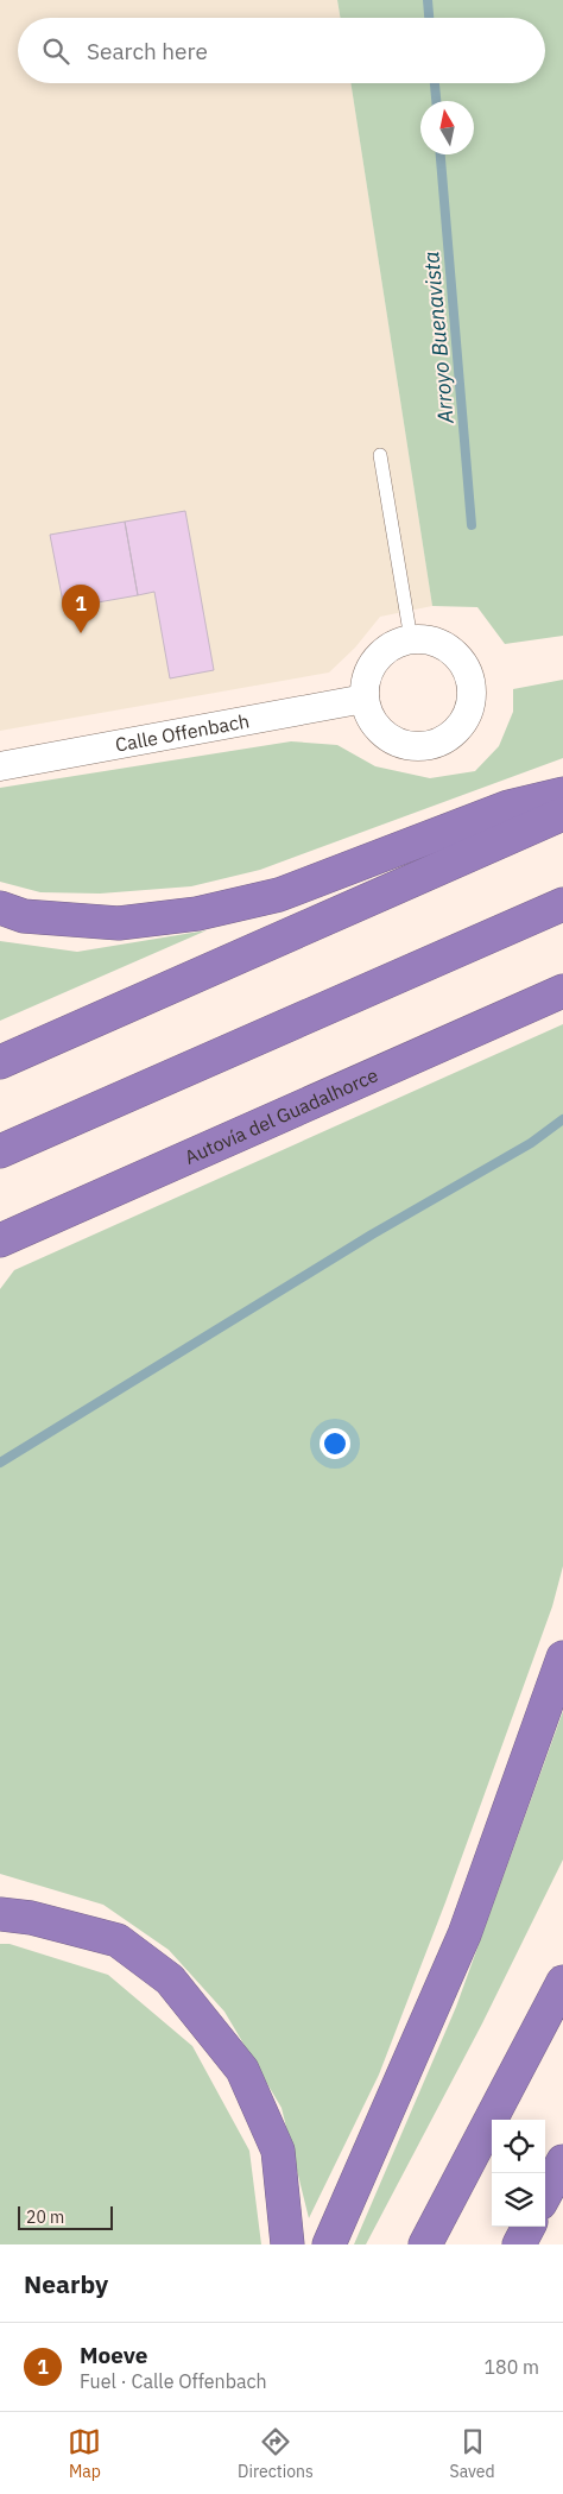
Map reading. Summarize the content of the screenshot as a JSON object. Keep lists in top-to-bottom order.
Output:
{
  "streets": {
    "highway": ["Autovía del Guadalhorce"],
    "street": ["Calle Offenbach"]
  },
  "water": ["Arroyo Buenavista"],
  "scale_bar": "20 m",
  "north": "top",
  "page": {
    "search": "Search here",
    "pins": "1",
    "scale": "20 m",
    "heading": "Nearby",
    "list": [
      {
        "mark": "1",
        "name": "Moeve",
        "note": "Fuel · Calle Offenbach",
        "value": "180 m"
      }
    ],
    "nav": ["Map", "Directions", "Saved"]
  }
}
